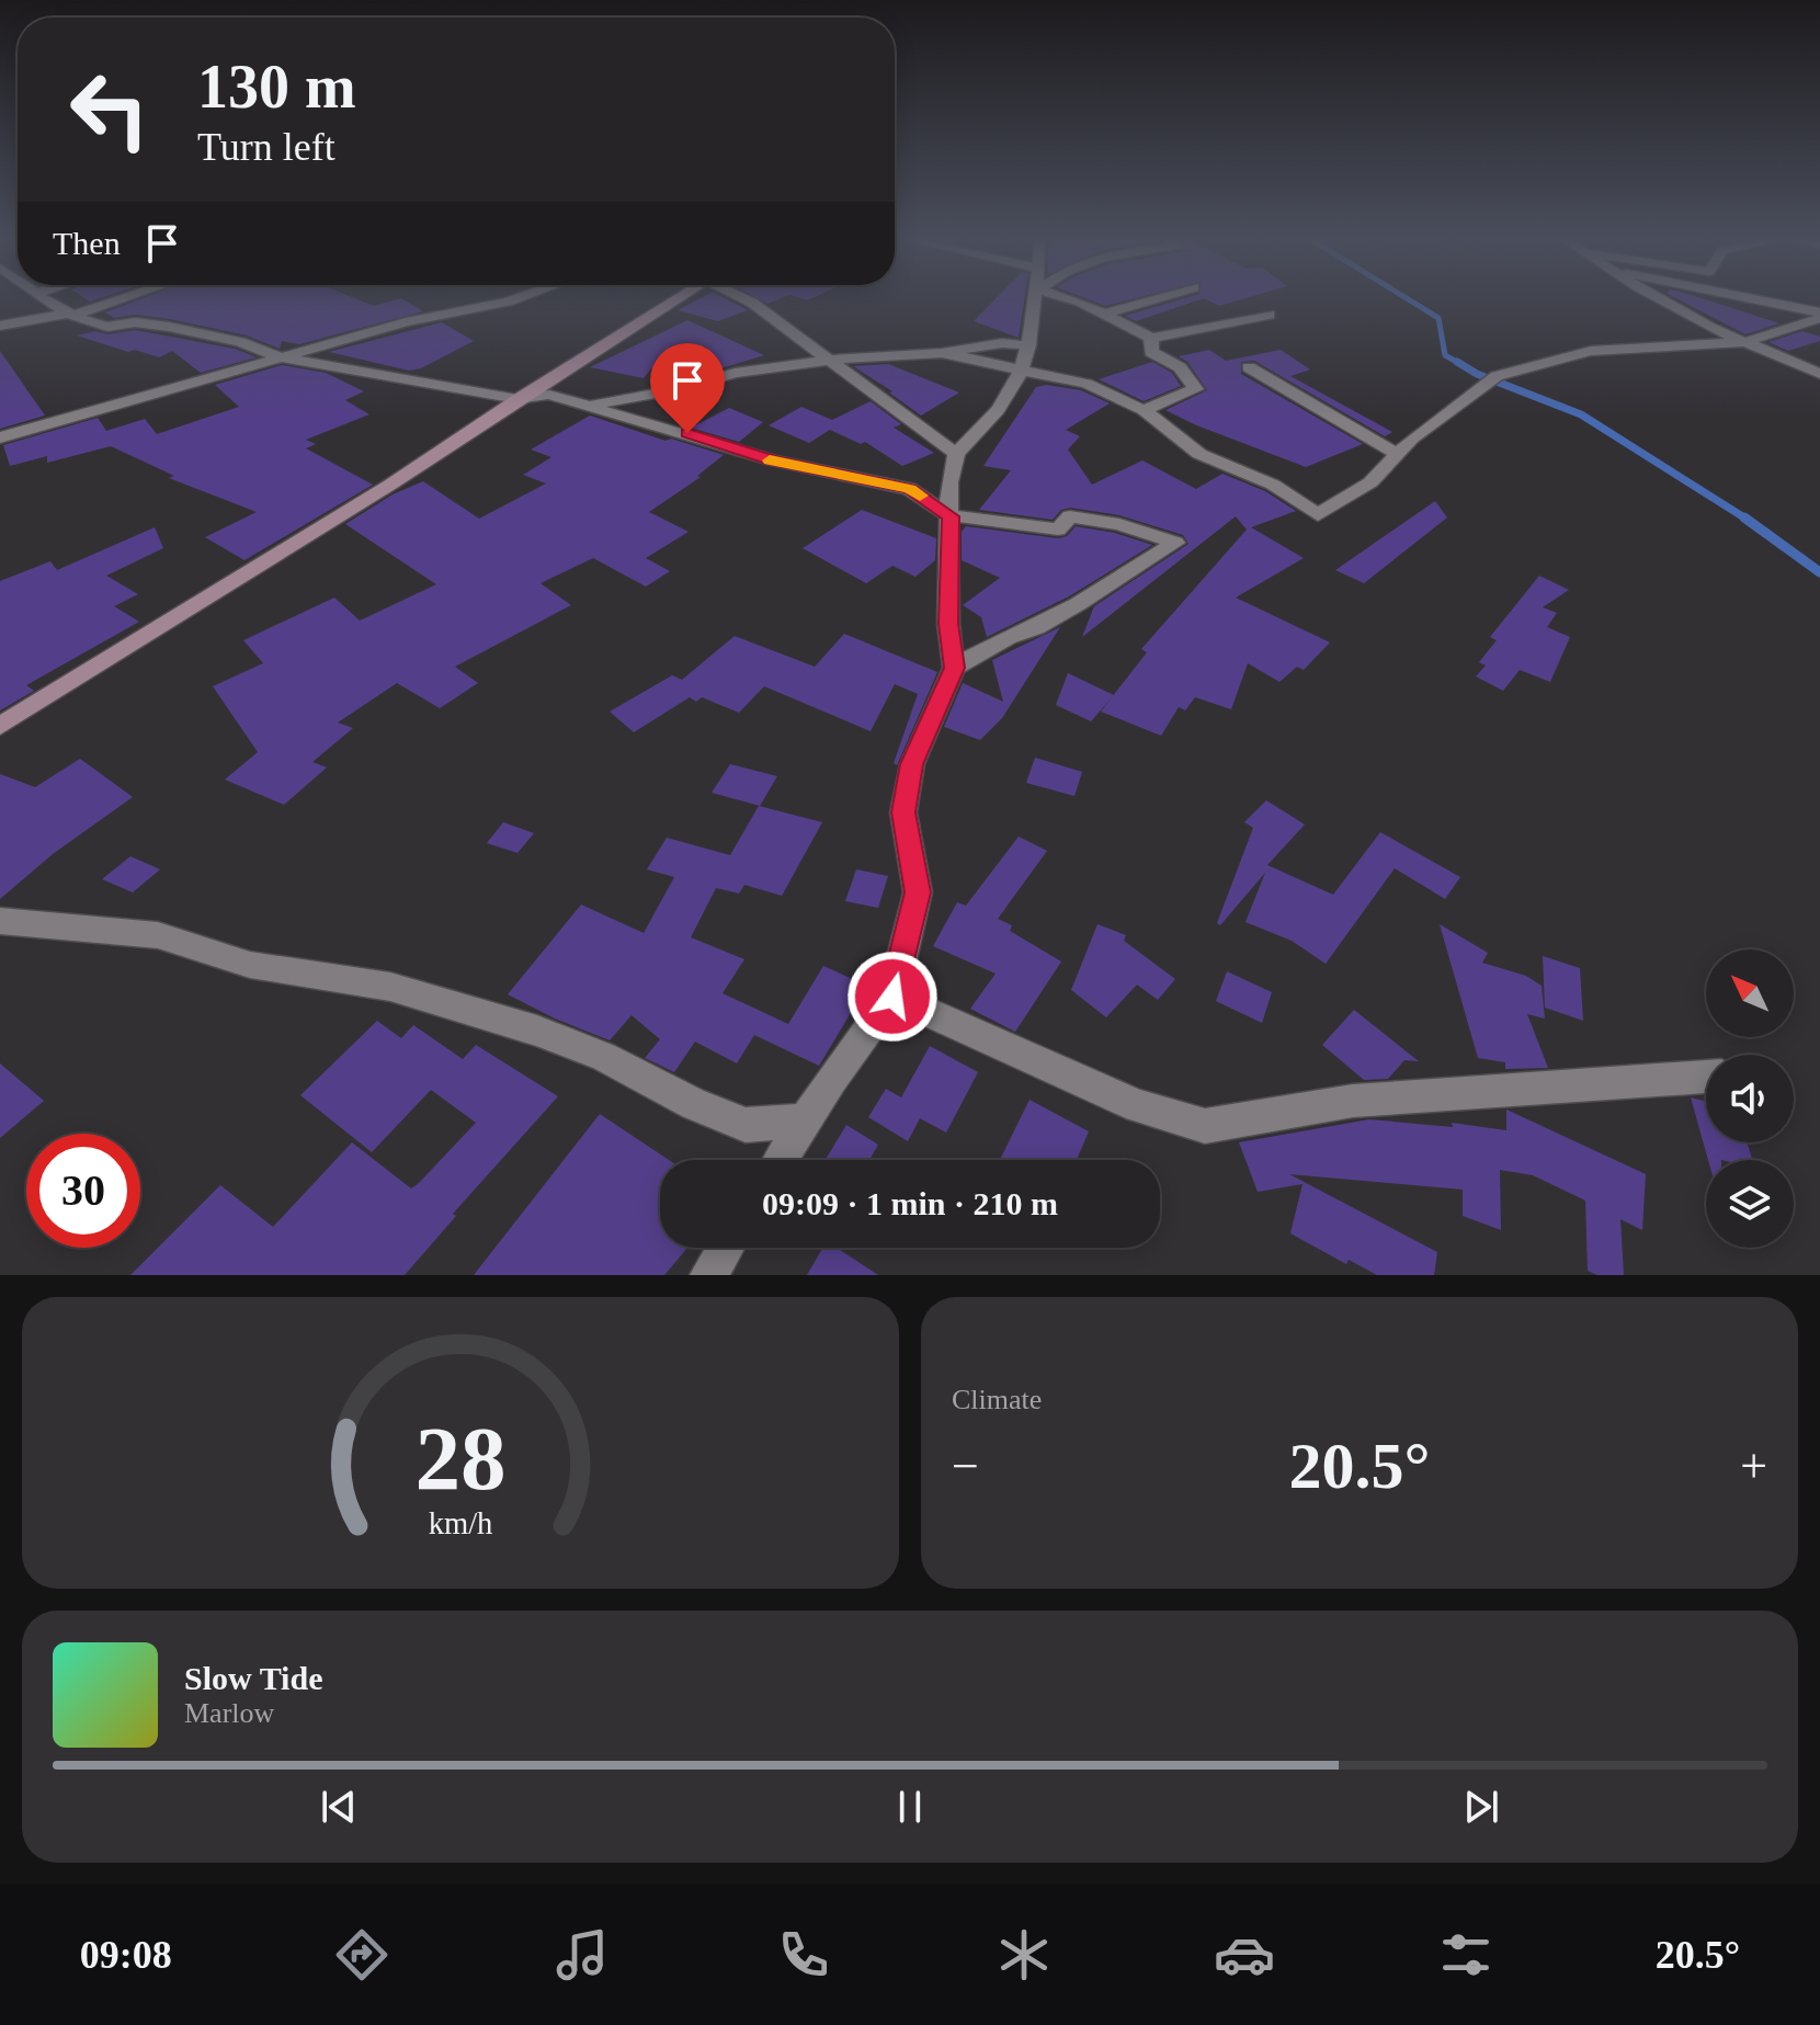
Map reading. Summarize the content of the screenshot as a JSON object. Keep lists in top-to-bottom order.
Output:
{
  "north": "top left",
  "page": {
    "turn": ["130 m", "Turn left"],
    "then": "Then",
    "limit": "30",
    "trip": "09:09 · 1 min · 210 m",
    "tile": "Climate",
    "heat": ["−", "20.5°", "+"],
    "song": ["Slow Tide", "Marlow"],
    "tabs": ["09:08", "20.5°"],
    "gauge": ["28", "km/h"]
  }
}
